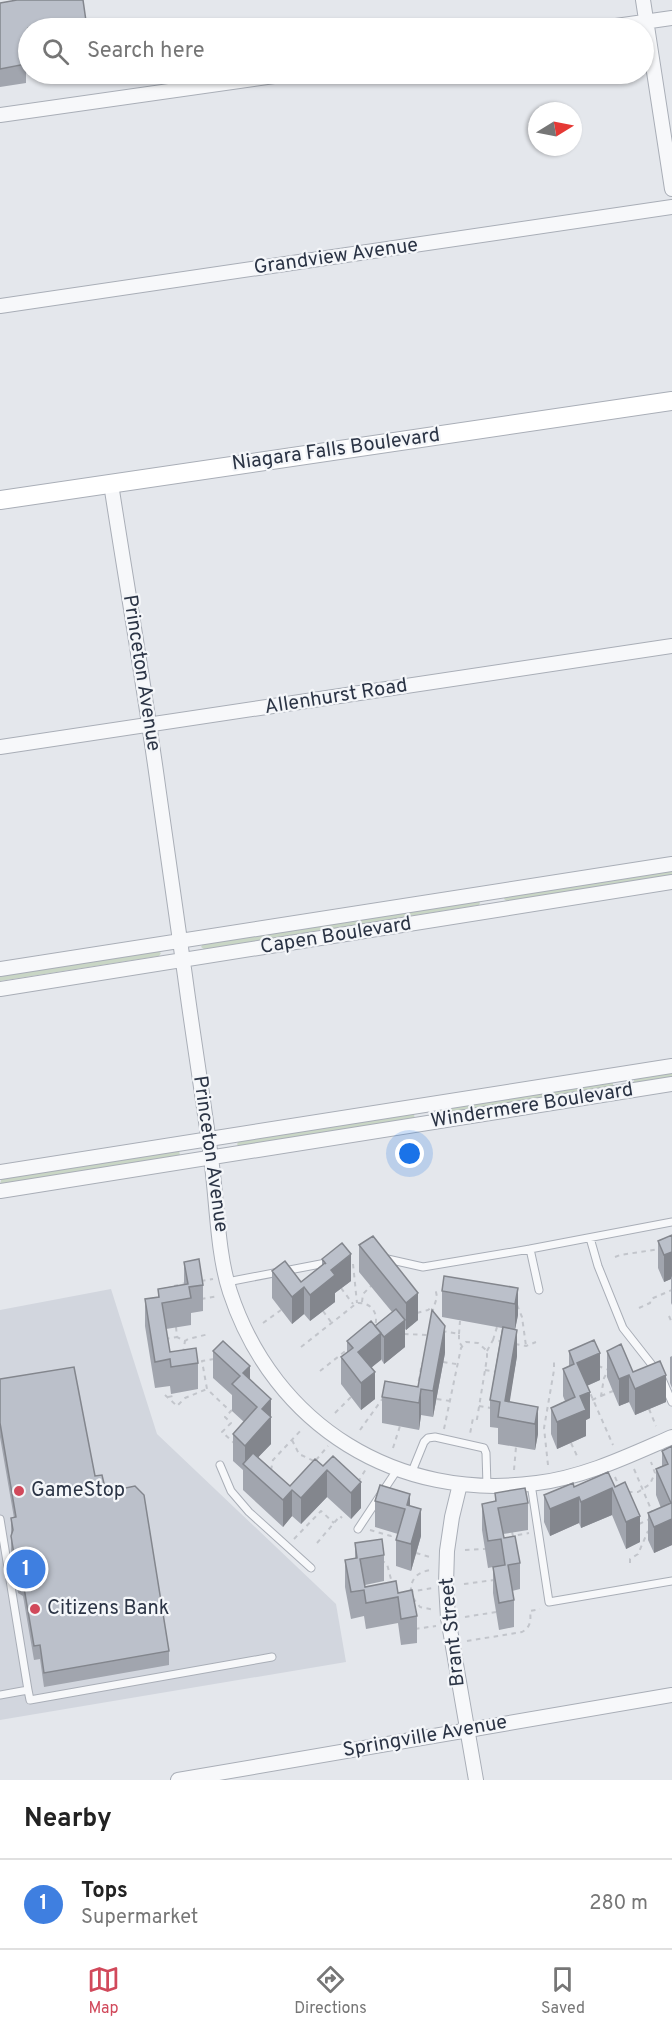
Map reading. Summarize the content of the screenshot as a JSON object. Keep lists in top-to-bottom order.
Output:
{
  "streets": {
    "main road": ["Niagara Falls Boulevard"],
    "street": [
      "Grandview Avenue",
      "Princeton Avenue",
      "Allenhurst Road",
      "Capen Boulevard",
      "Windermere Boulevard",
      "Brant Street",
      "Springville Avenue"
    ]
  },
  "crossings": [
    ["Niagara Falls Boulevard", "Princeton Avenue"],
    ["Princeton Avenue", "Allenhurst Road"],
    ["Princeton Avenue", "Capen Boulevard"],
    ["Princeton Avenue", "Windermere Boulevard"],
    ["Princeton Avenue", "Brant Street"],
    ["Brant Street", "Springville Avenue"]
  ],
  "places": ["GameStop", "Citizens Bank"],
  "north": "right",
  "page": {
    "search": "Search here",
    "pins": "1",
    "heading": "Nearby",
    "list": [
      {
        "mark": "1",
        "name": "Tops",
        "note": "Supermarket",
        "value": "280 m"
      }
    ],
    "nav": ["Map", "Directions", "Saved"]
  }
}
